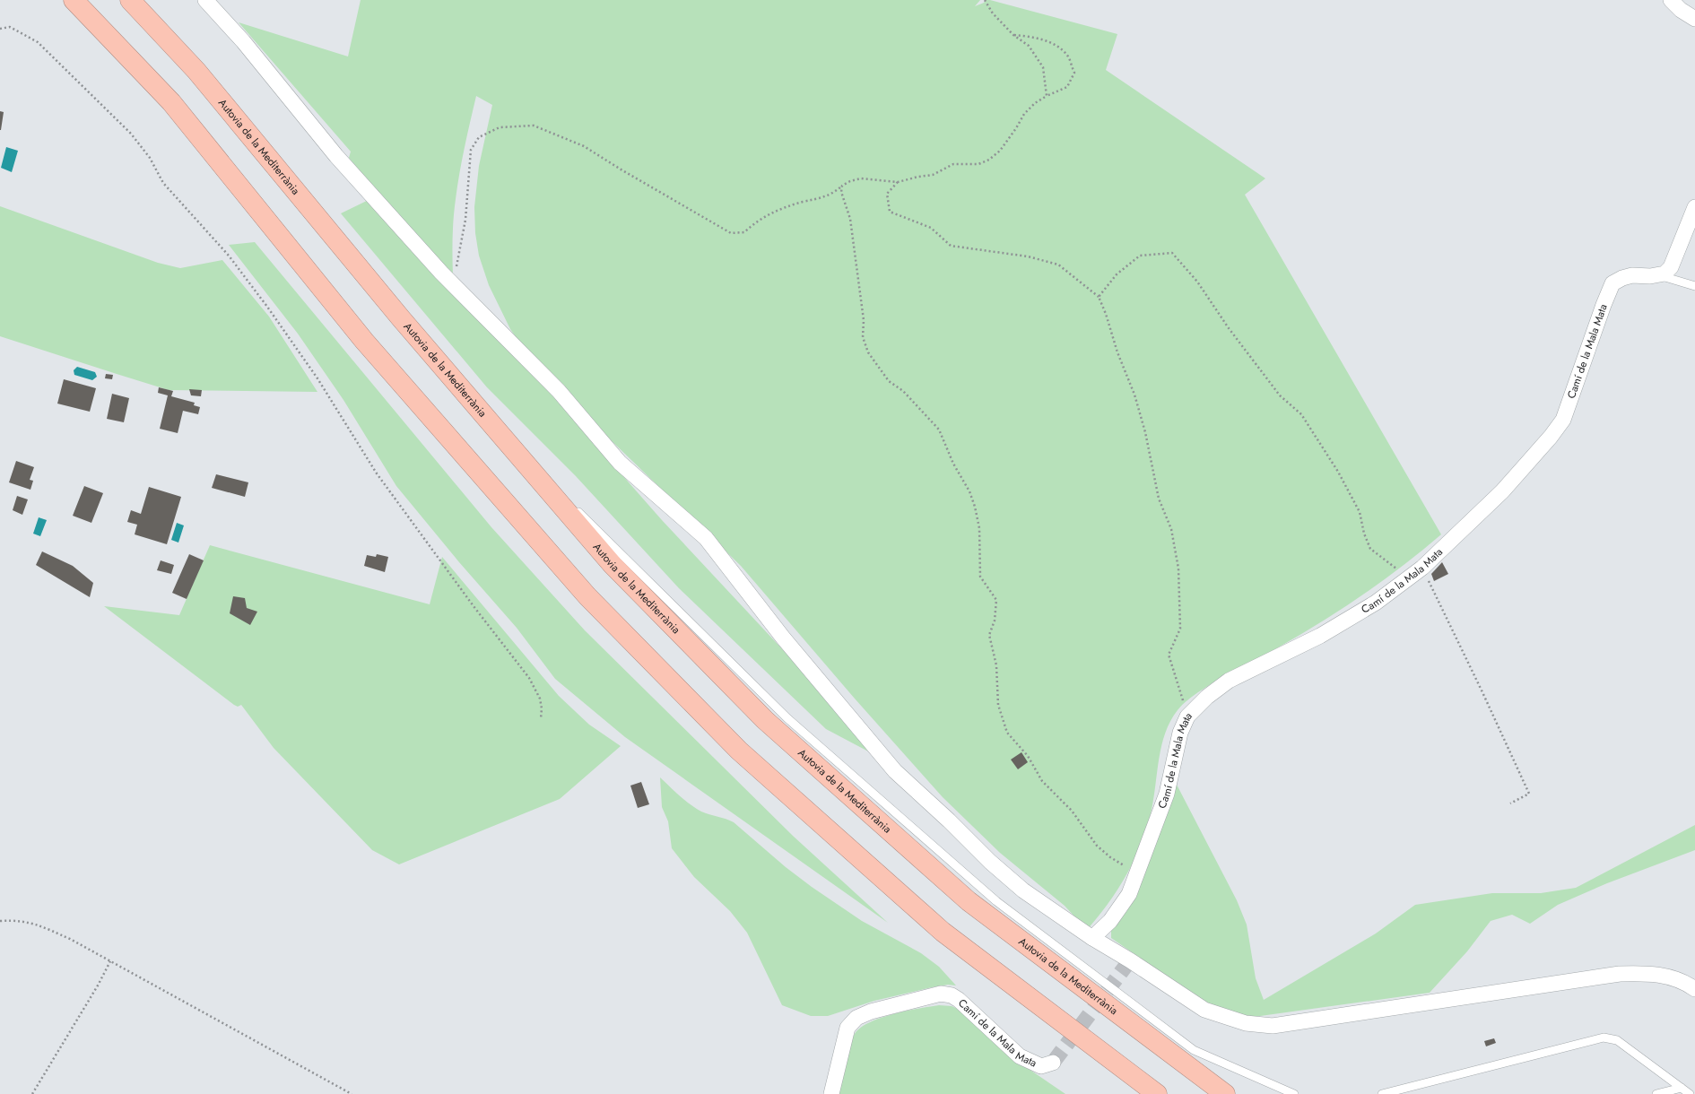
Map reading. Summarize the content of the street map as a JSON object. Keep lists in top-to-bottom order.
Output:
{
  "streets": {
    "highway": ["Autovia de la Mediterrània"],
    "street": ["Camí de la Mala Mata"]
  }
}
